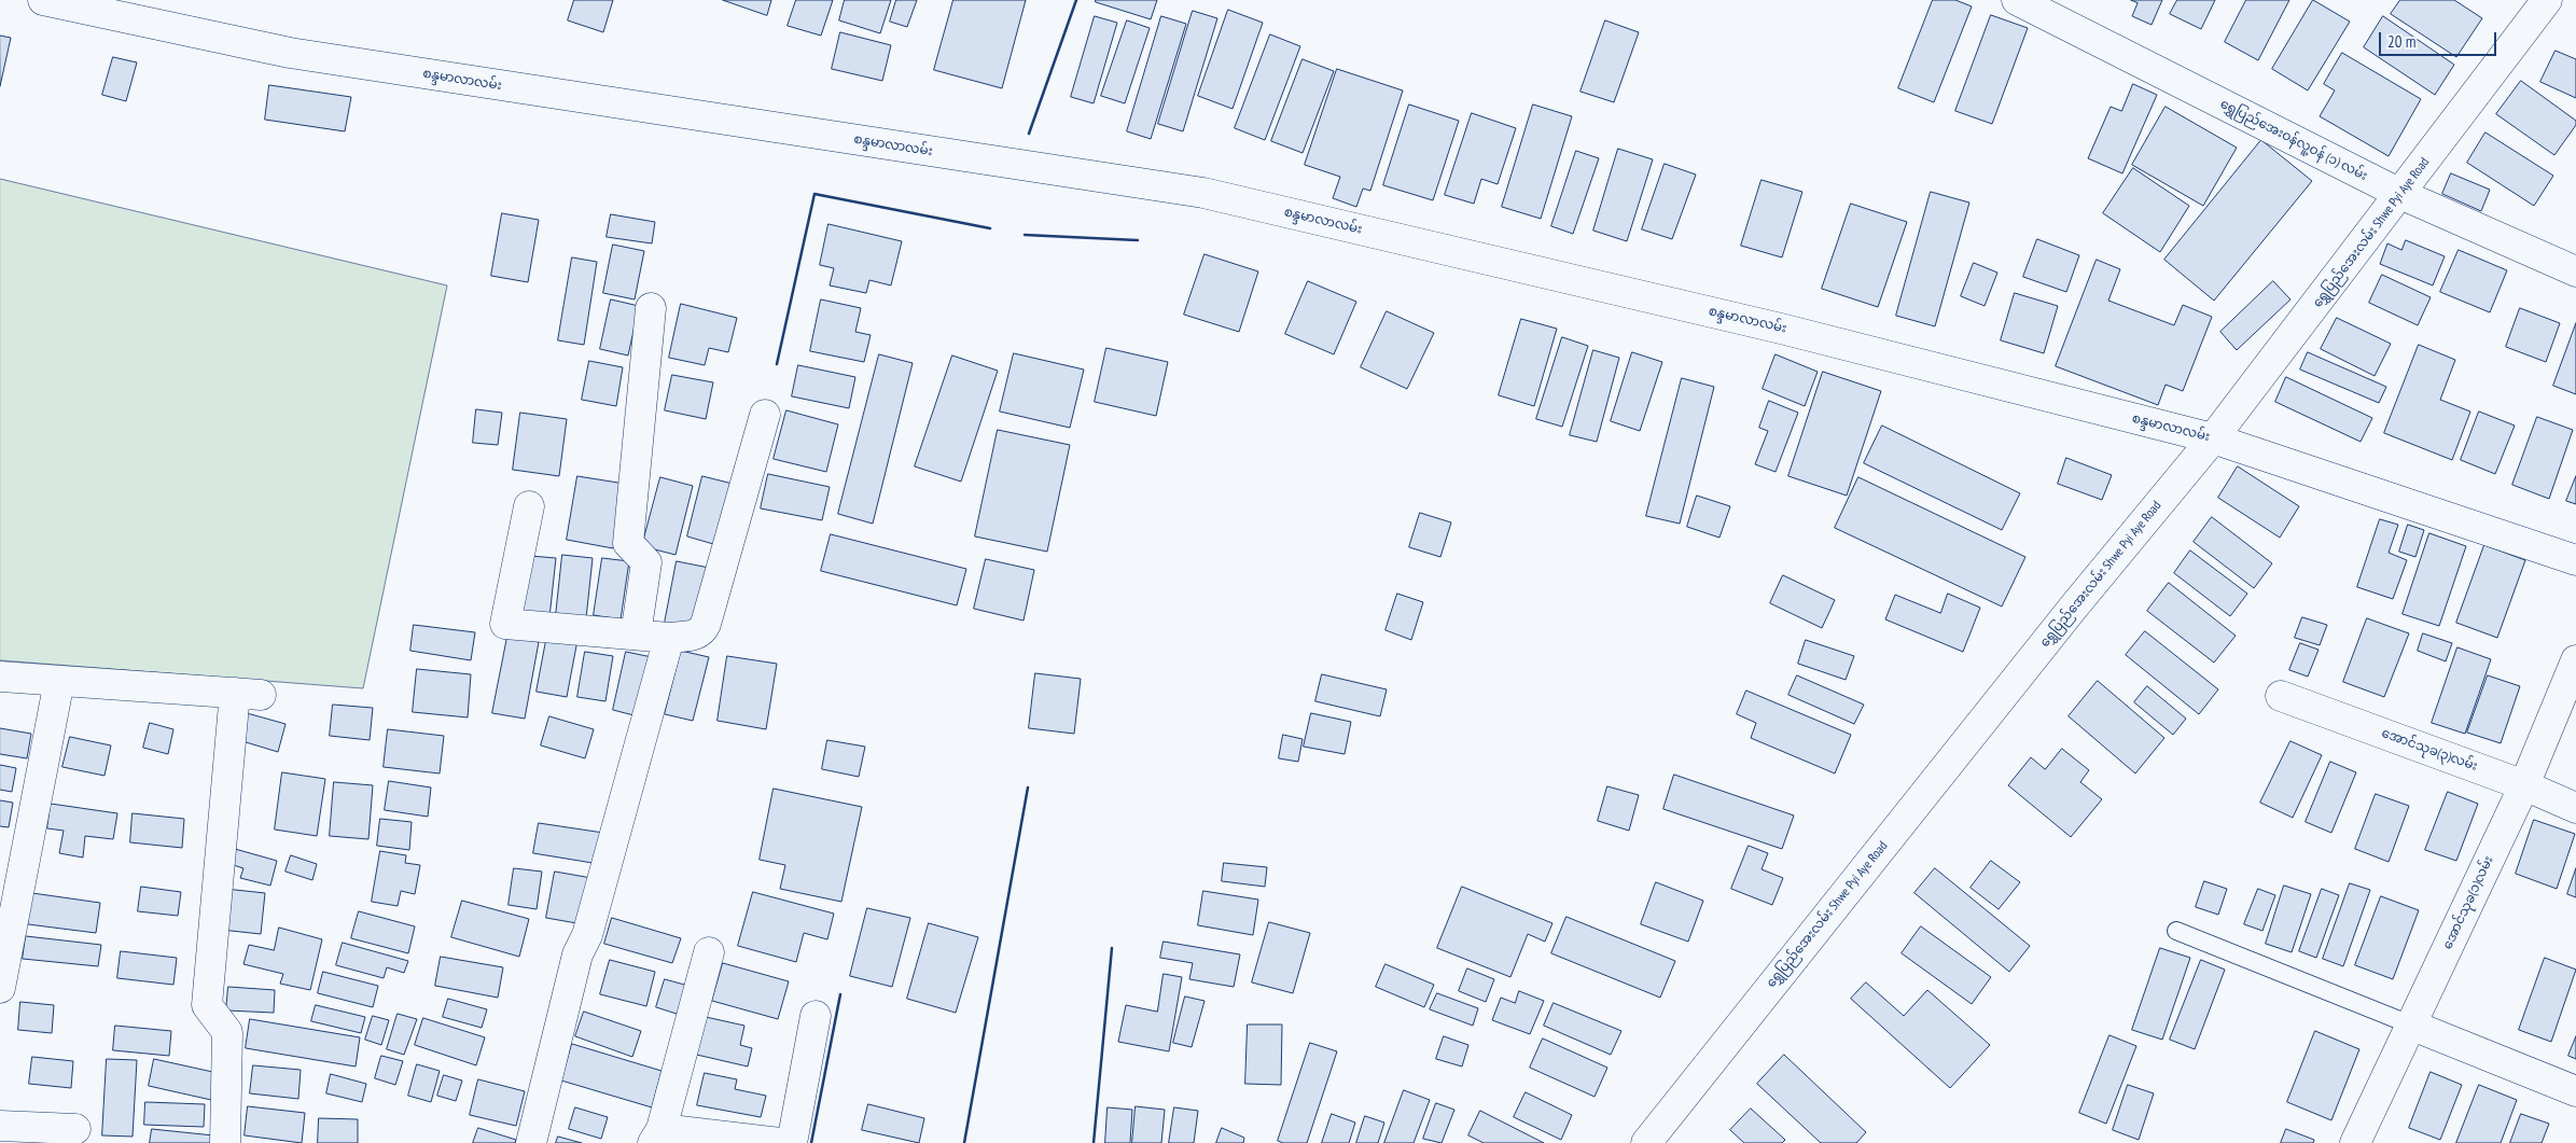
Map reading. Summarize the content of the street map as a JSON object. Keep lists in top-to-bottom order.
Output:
{
  "streets": {
    "street": [
      "စန္ဒမာလာလမ်း",
      "ရွှေပြည်အေးဝန်လူ့ဝန် (၁) လမ်း",
      "ရွှေပြည်အေးလမ်း Shwe Pyi Aye Road",
      "အောင်သုခ(၃)လမ်း",
      "အောင်သုခ(၁)လမ်း"
    ]
  },
  "crossings": [
    ["စန္ဒမာလာလမ်း", "ရွှေပြည်အေးလမ်း Shwe Pyi Aye Road"],
    ["ရွှေပြည်အေးဝန်လူ့ဝန် (၁) လမ်း", "ရွှေပြည်အေးလမ်း Shwe Pyi Aye Road"],
    ["အောင်သုခ(၃)လမ်း", "အောင်သုခ(၁)လမ်း"]
  ],
  "scale_bar": "20 m"
}
